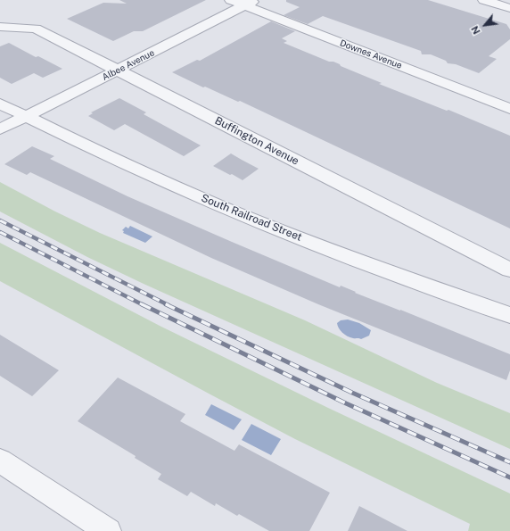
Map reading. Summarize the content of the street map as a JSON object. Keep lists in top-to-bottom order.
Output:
{
  "streets": {
    "street": [
      "Downes Avenue",
      "Albee Avenue",
      "Buffington Avenue",
      "South Railroad Street"
    ]
  },
  "crossings": [
    ["Downes Avenue", "Albee Avenue"],
    ["Albee Avenue", "Buffington Avenue"],
    ["Albee Avenue", "South Railroad Street"]
  ],
  "north": "bottom left"
}
